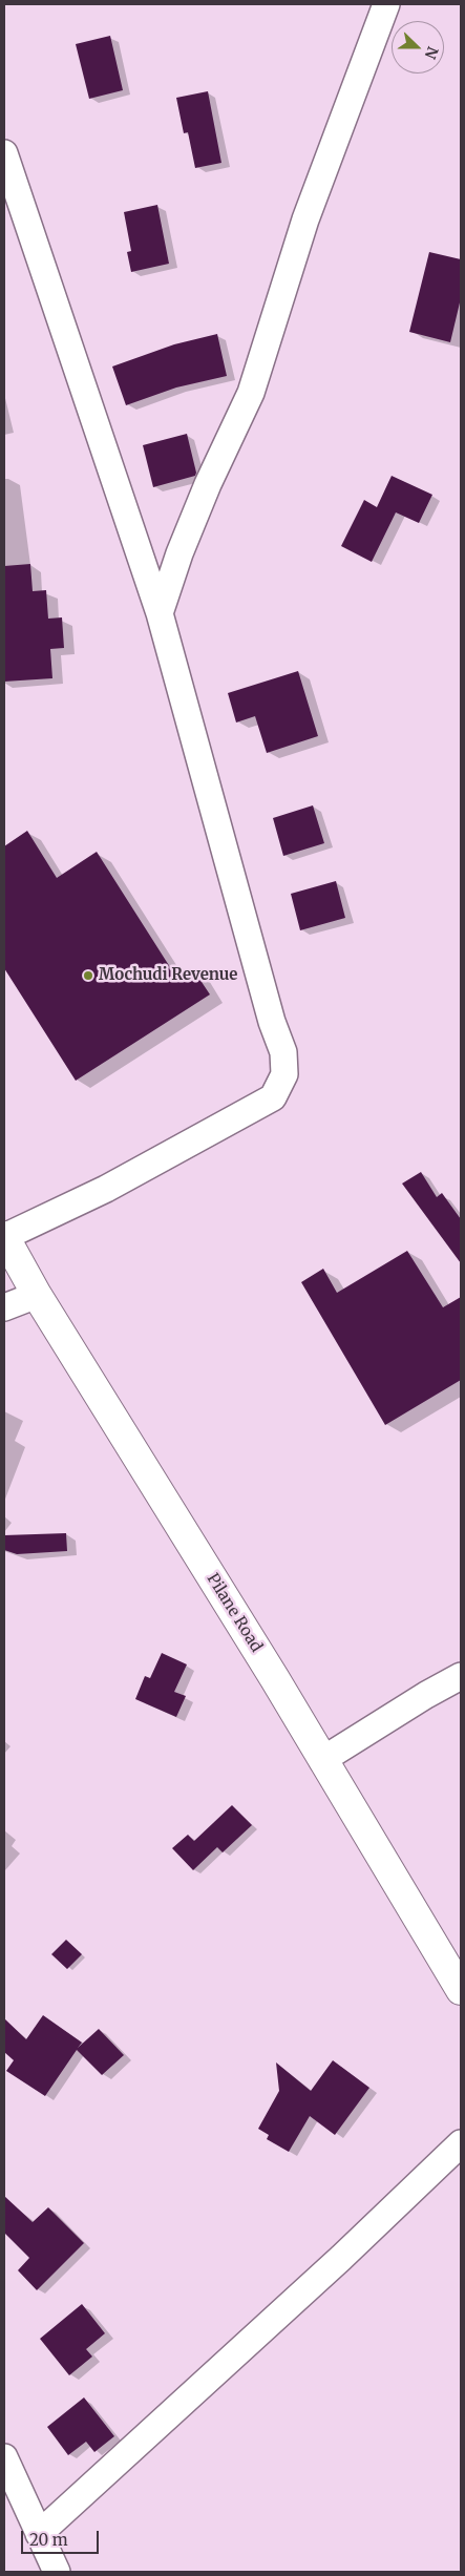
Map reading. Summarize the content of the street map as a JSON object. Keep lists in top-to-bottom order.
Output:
{
  "streets": {
    "main road": ["Pilane Road"]
  },
  "places": ["Mochudi Revenue"],
  "scale_bar": "20 m",
  "north": "right"
}
